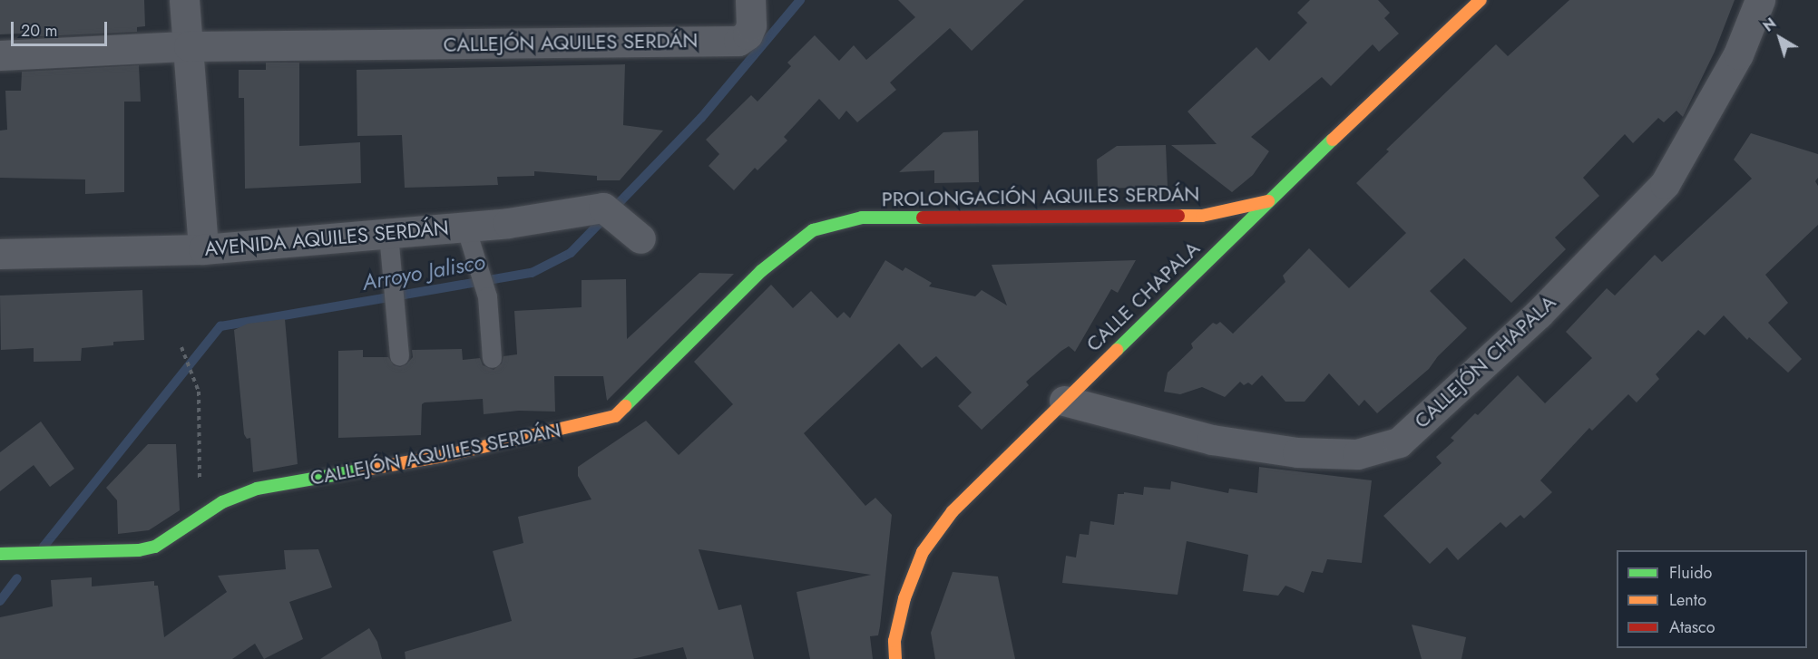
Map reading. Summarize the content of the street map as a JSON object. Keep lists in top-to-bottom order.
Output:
{
  "streets": {
    "street": [
      "CALLEJÓN AQUILES SERDÁN",
      "PROLONGACIÓN AQUILES SERDÁN",
      "AVENIDA AQUILES SERDÁN",
      "CALLE CHAPALA",
      "CALLEJÓN CHAPALA"
    ]
  },
  "crossings": [
    ["CALLEJÓN AQUILES SERDÁN", "PROLONGACIÓN AQUILES SERDÁN"],
    ["PROLONGACIÓN AQUILES SERDÁN", "CALLE CHAPALA"],
    ["CALLE CHAPALA", "CALLEJÓN CHAPALA"]
  ],
  "water": ["Arroyo Jalisco"],
  "legend": ["Fluido", "Lento", "Atasco"],
  "scale_bar": "20 m",
  "north": "top left"
}
